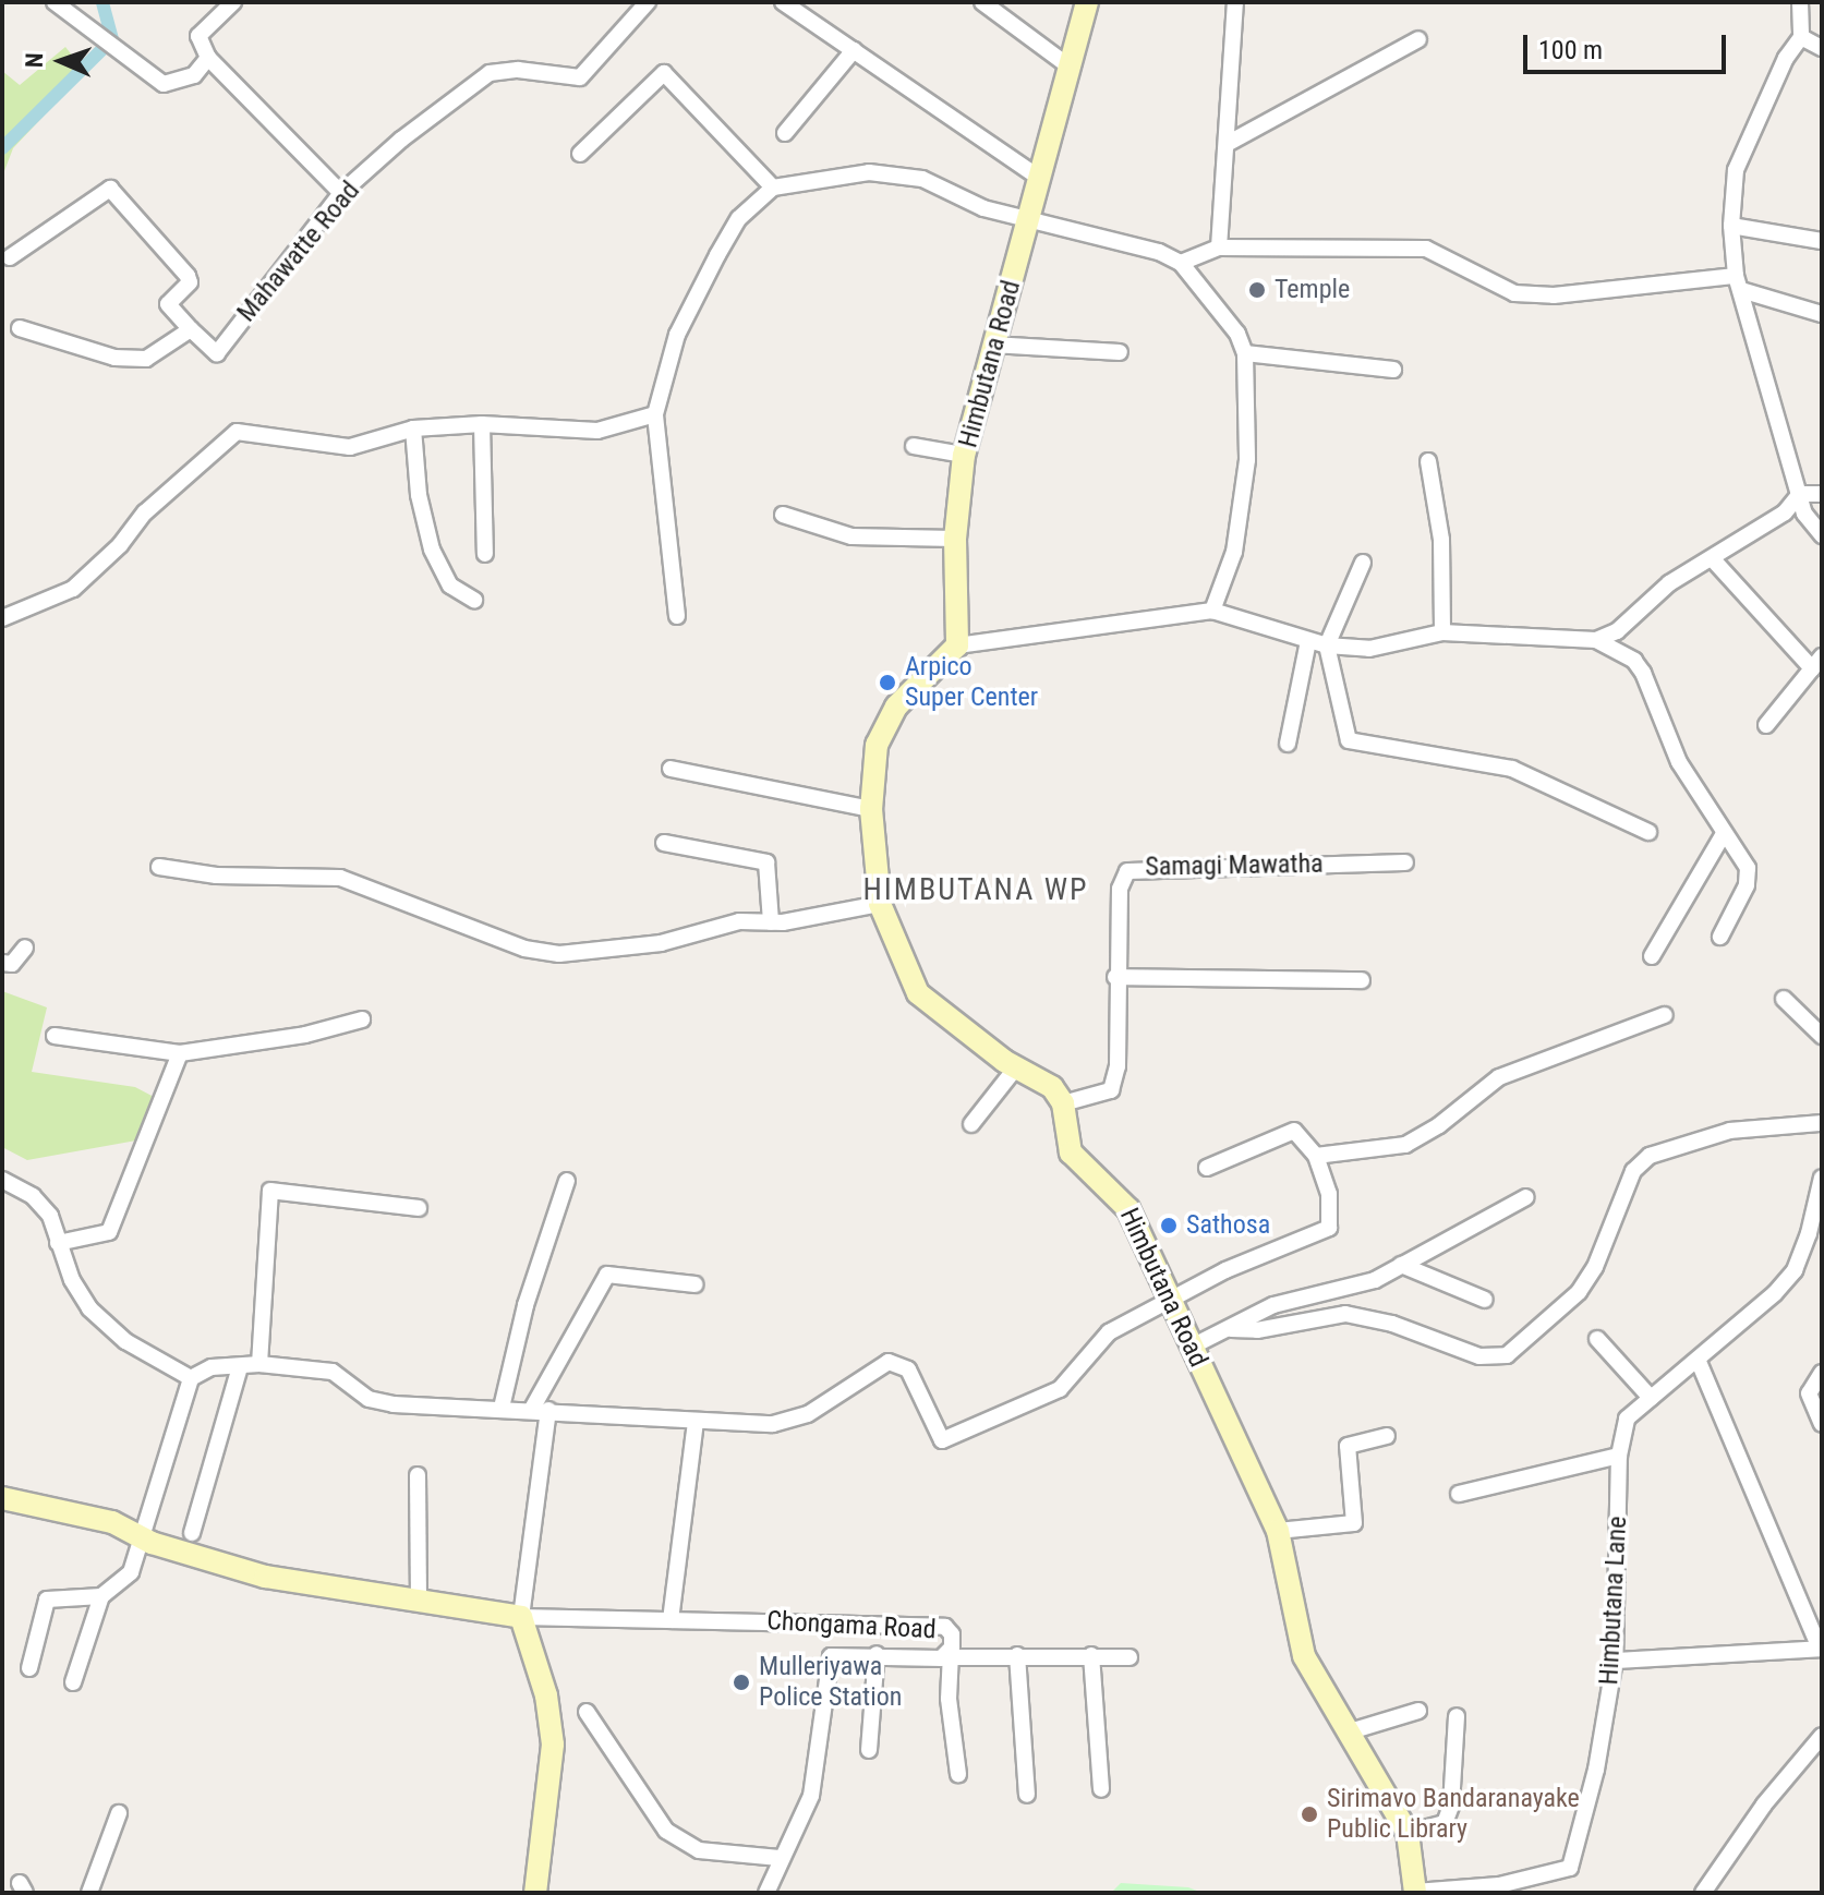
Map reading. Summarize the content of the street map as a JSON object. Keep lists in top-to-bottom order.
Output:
{
  "streets": {
    "street": [
      "Mahawatte Road",
      "Himbutana Road",
      "Samagi Mawatha",
      "Himbutana Lane",
      "Chongama Road"
    ]
  },
  "crossings": [
    ["Himbutana Road", "Samagi Mawatha"],
    ["Himbutana Road", "Himbutana Lane"]
  ],
  "districts": ["HIMBUTANA WP"],
  "places": [
    "Temple",
    "Arpico Super Center",
    "Sathosa",
    "Mulleriyawa Police Station",
    "Sirimavo Bandaranayake Public Library"
  ],
  "scale_bar": "100 m",
  "north": "left"
}
